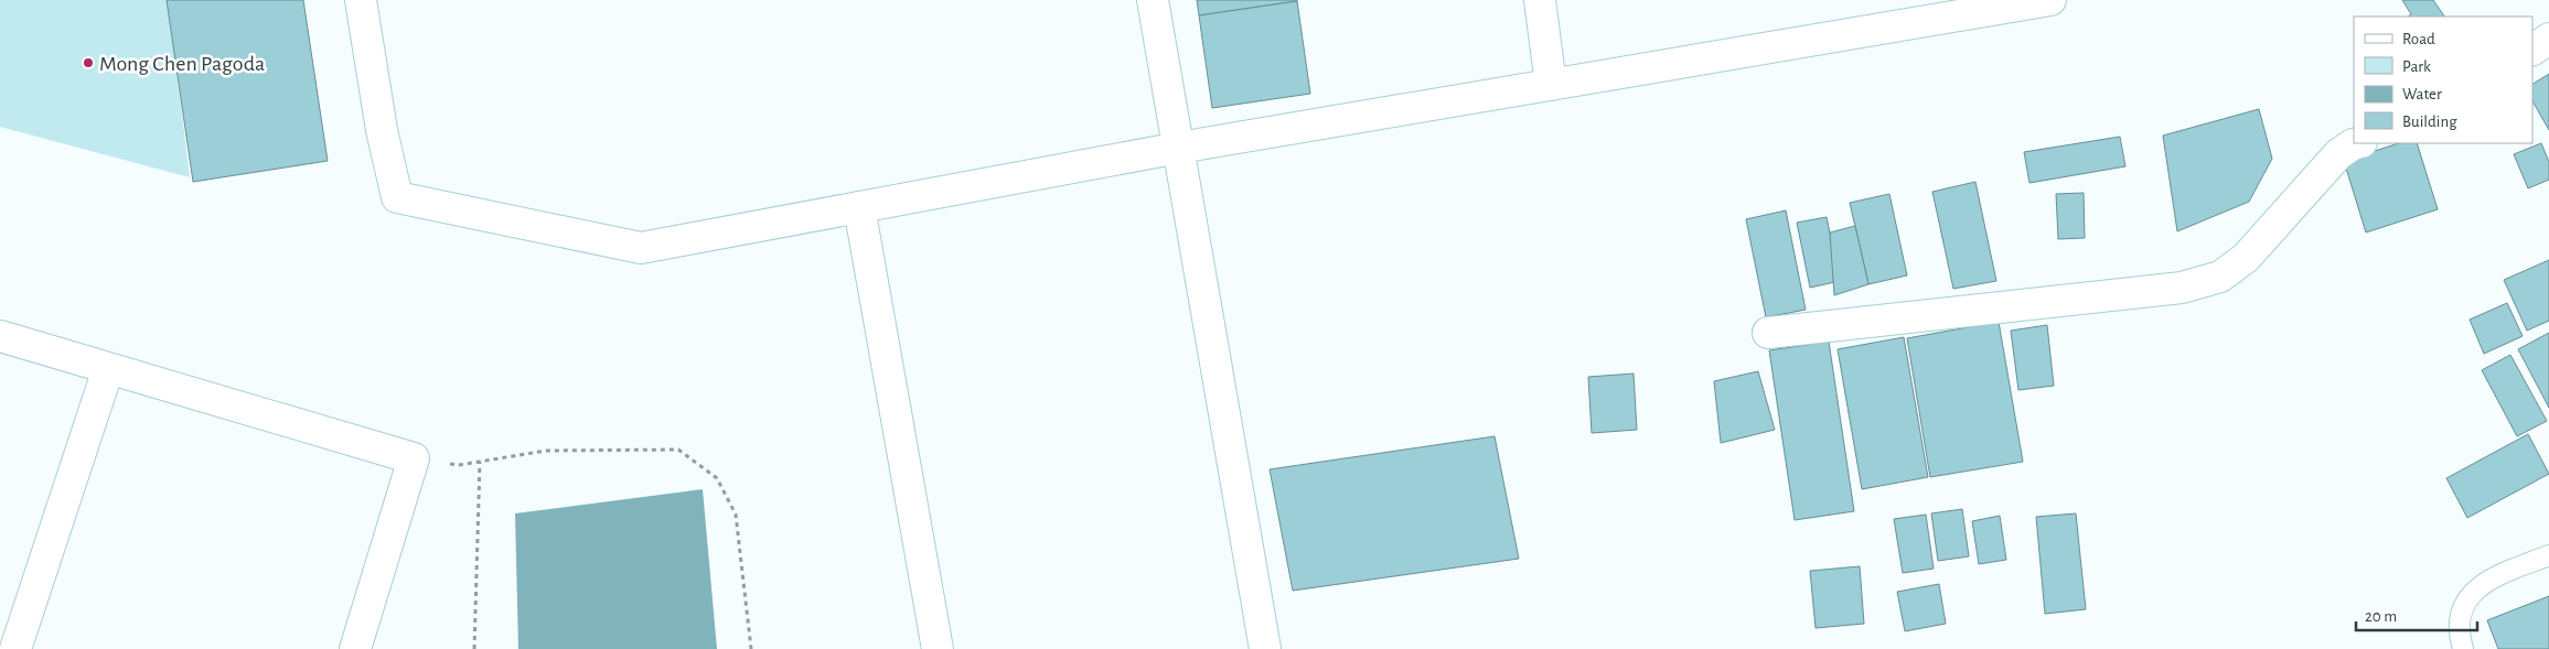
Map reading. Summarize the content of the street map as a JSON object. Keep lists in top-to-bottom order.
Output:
{
  "places": ["Mong Chen Pagoda"],
  "legend": [
    "Road",
    "Park",
    "Water",
    "Building"
  ],
  "scale_bar": "20 m"
}
